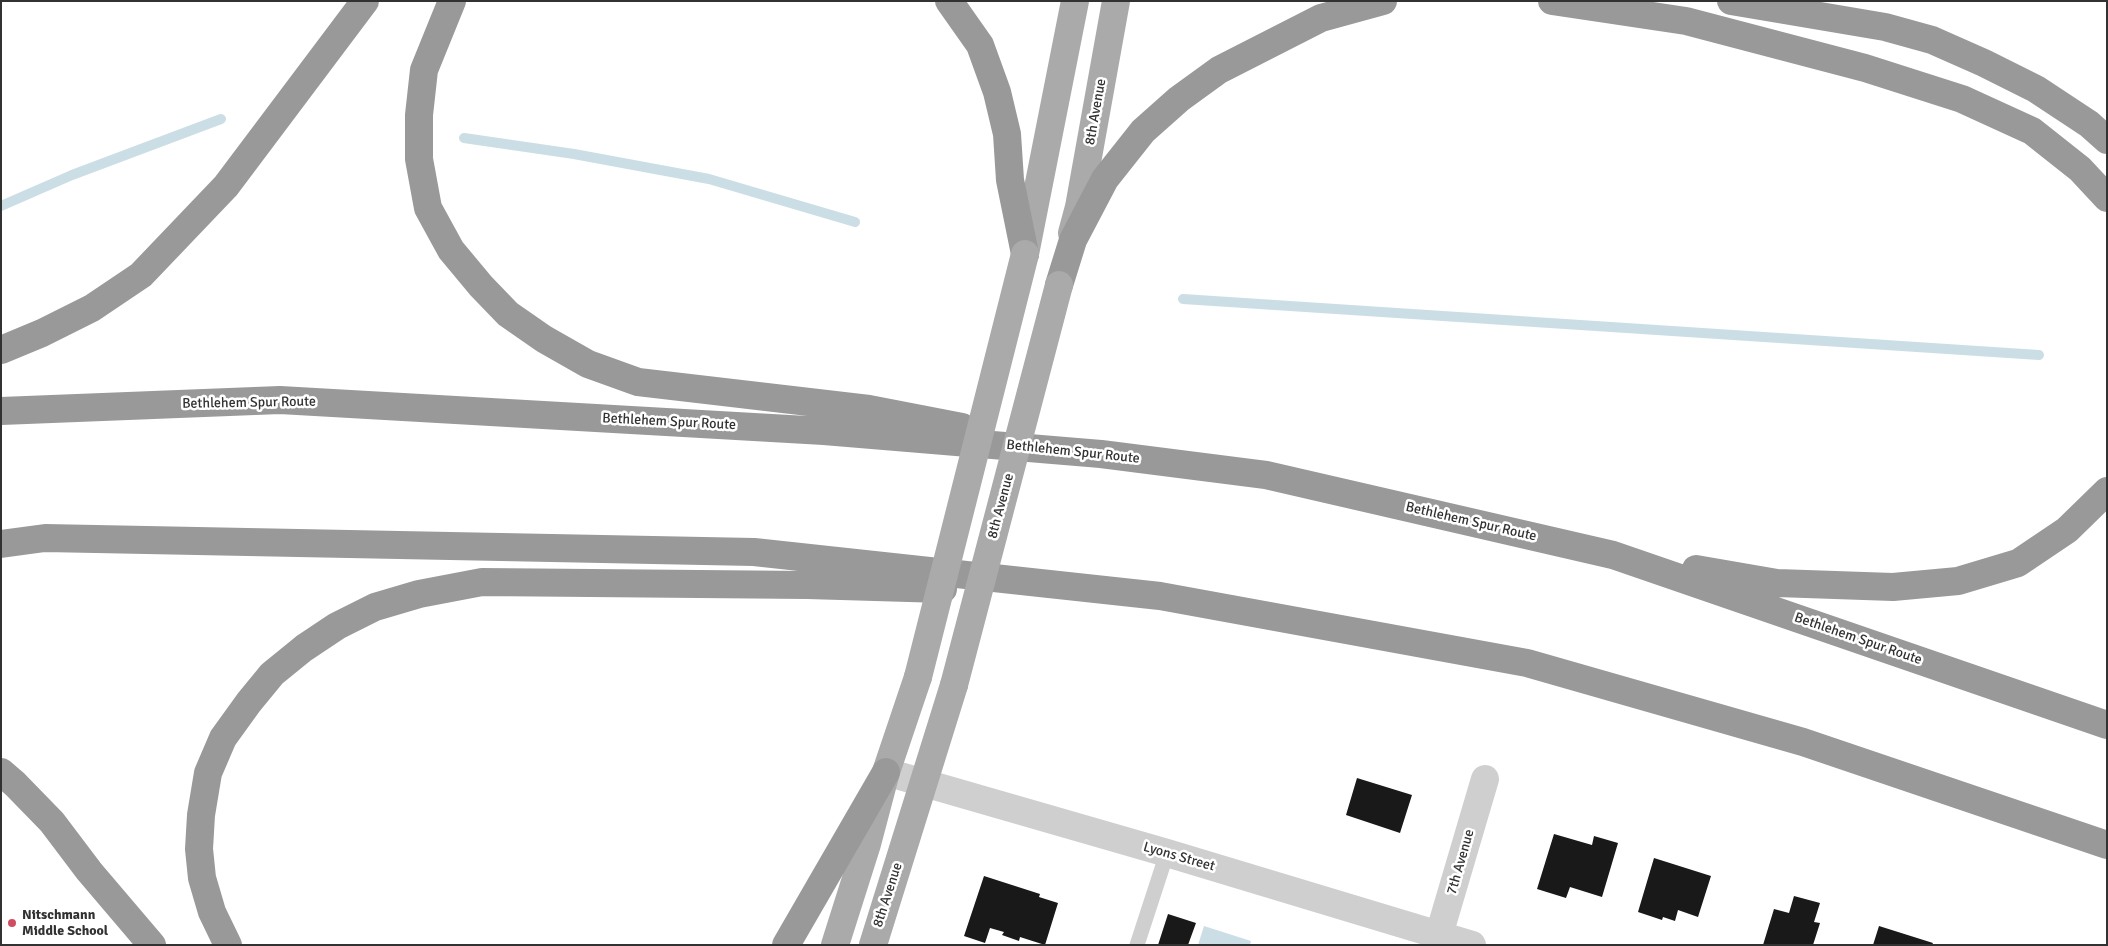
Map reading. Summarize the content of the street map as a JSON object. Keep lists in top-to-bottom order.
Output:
{
  "streets": {
    "highway": ["Bethlehem Spur Route"],
    "main road": ["8th Avenue"],
    "street": ["Lyons Street", "7th Avenue"]
  },
  "crossings": [
    ["8th Avenue", "Lyons Street"],
    ["Lyons Street", "7th Avenue"]
  ],
  "places": ["Nitschmann Middle School"]
}
